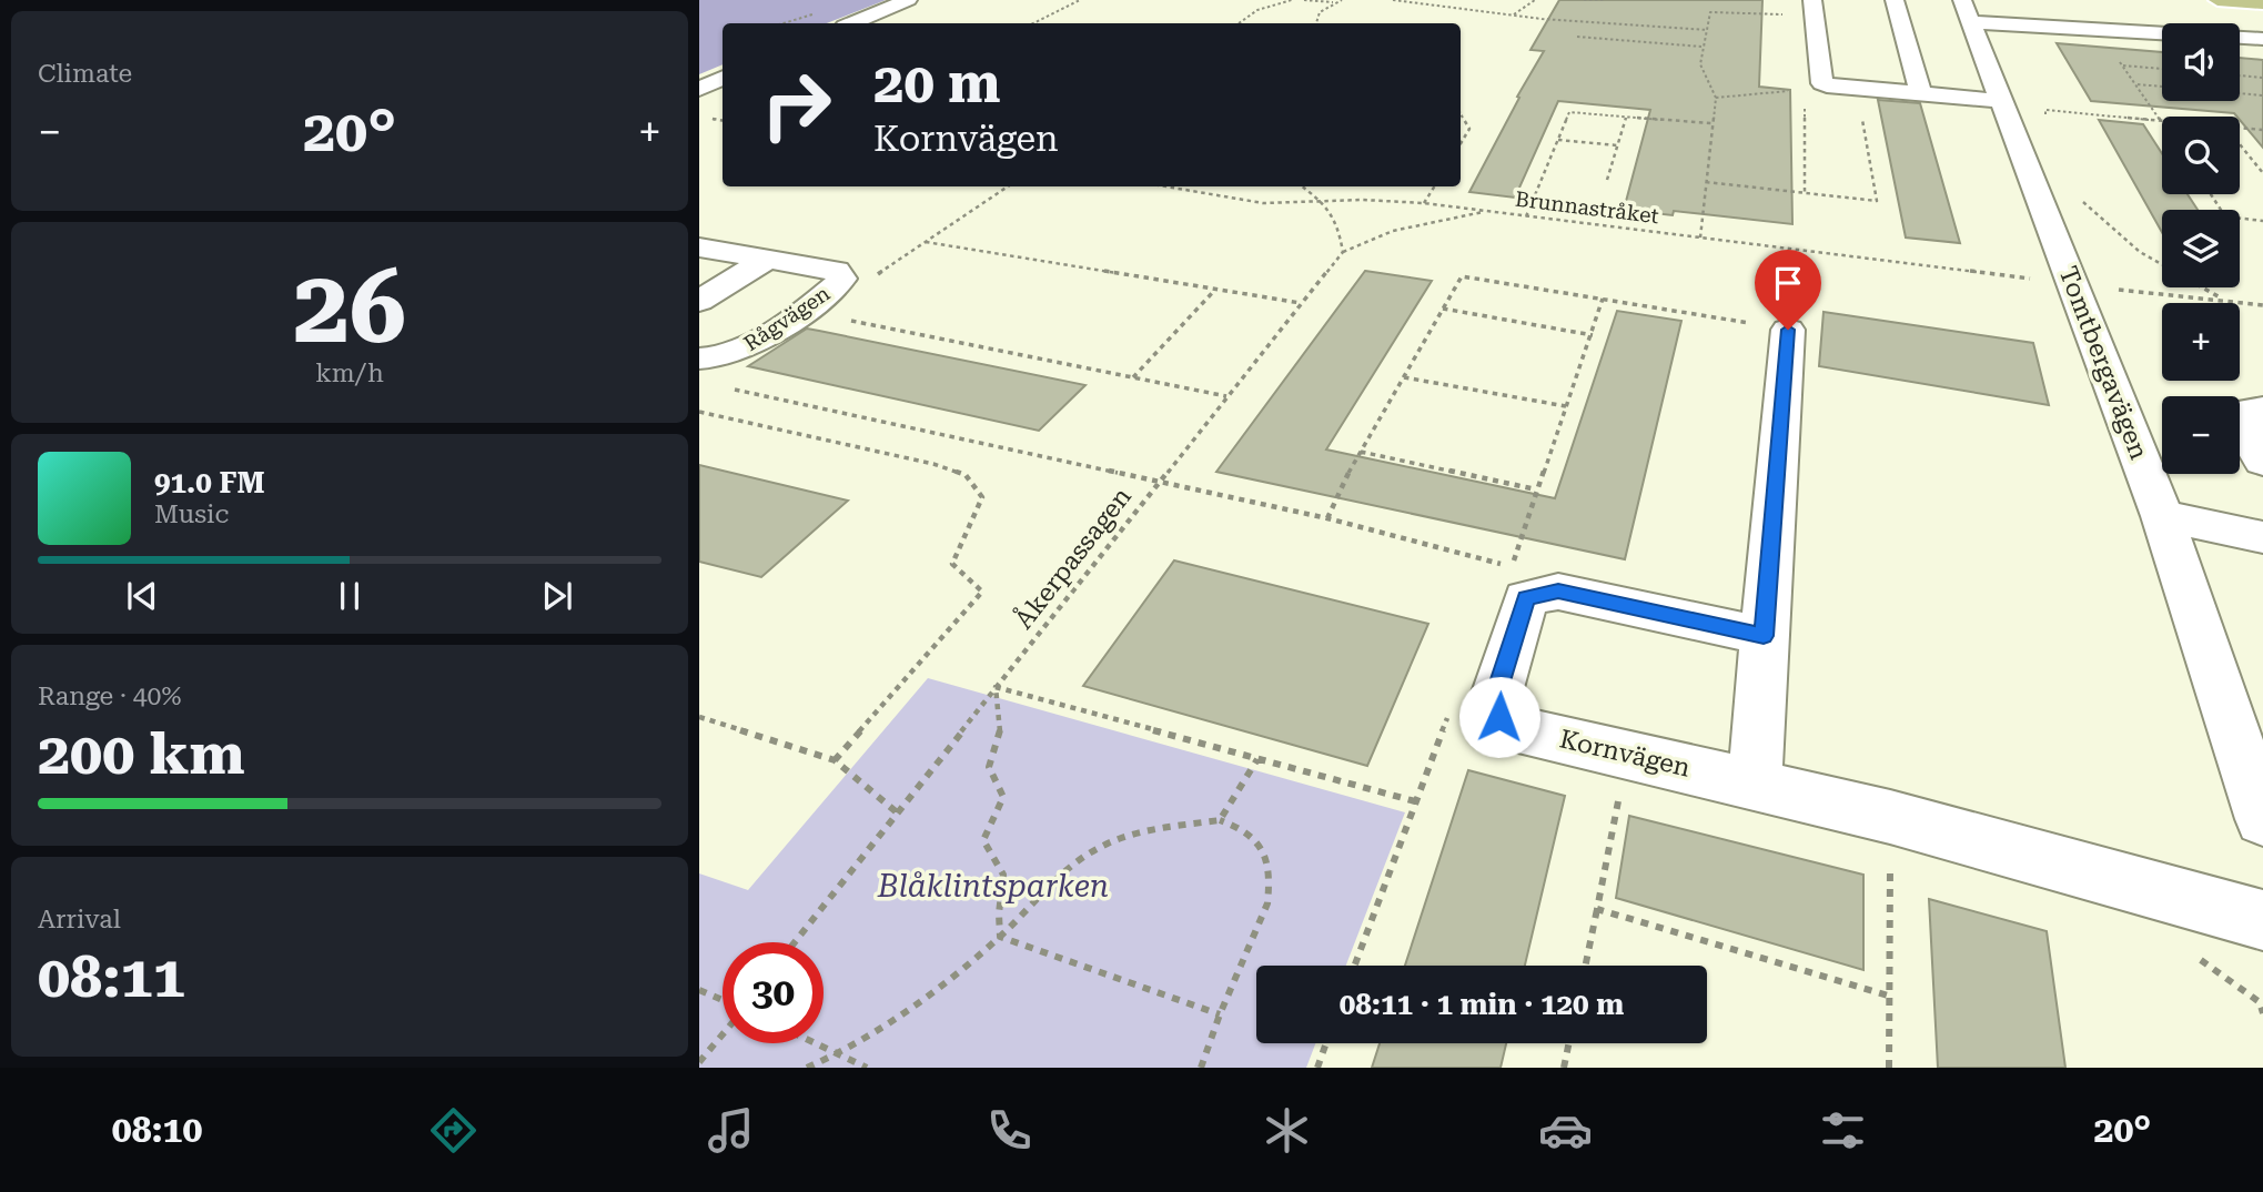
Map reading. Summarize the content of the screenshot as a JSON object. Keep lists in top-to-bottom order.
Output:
{
  "streets": {
    "street": ["Rågvägen", "Tomtbergavägen", "Kornvägen"],
    "path": ["Brunnastråket", "Åkerpassagen"]
  },
  "parks": ["Blåklintsparken"],
  "page": {
    "tile": [
      "Climate",
      ["26", "km/h"],
      ["Range · 40%", "200 km"],
      ["Arrival", "08:11"]
    ],
    "map_buttons": ["+", "−"],
    "turn": ["20 m", "Kornvägen"],
    "heat": ["−", "20°", "+"],
    "song": ["91.0 FM", "Music"],
    "limit": "30",
    "trip": "08:11 · 1 min · 120 m",
    "tabs": ["08:10", "20°"]
  }
}
